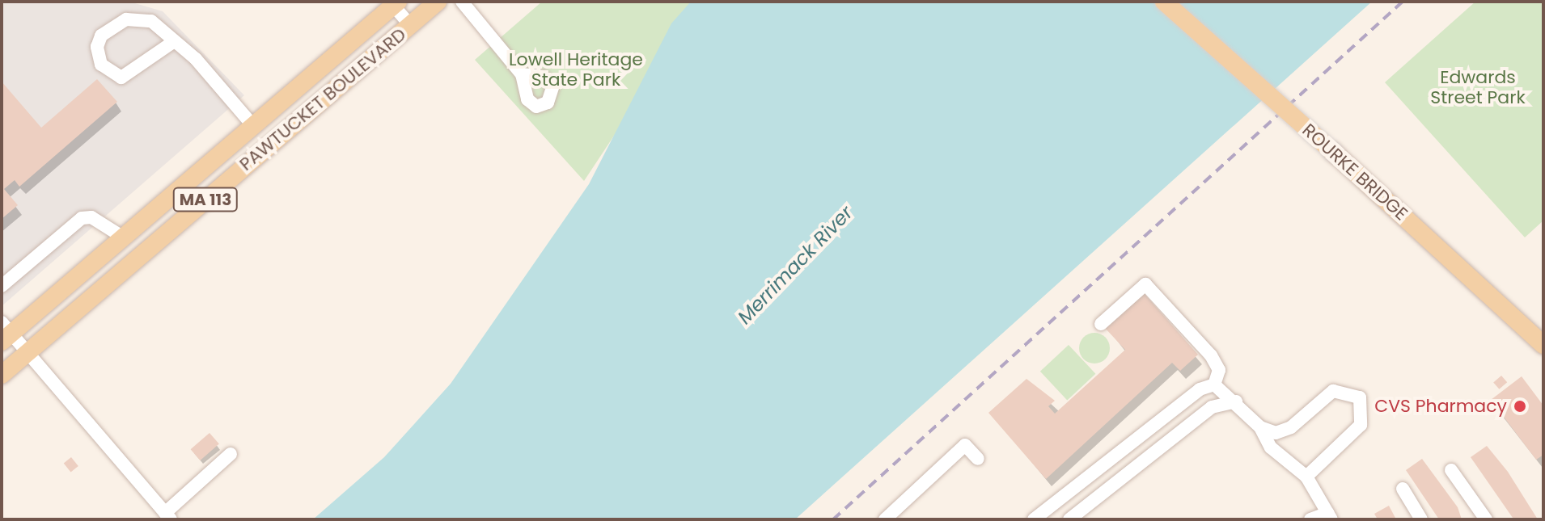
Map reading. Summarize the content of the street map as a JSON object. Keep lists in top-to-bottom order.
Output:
{
  "streets": {
    "main road": ["PAWTUCKET BOULEVARD", "ROURKE BRIDGE", "MA 113"]
  },
  "water": ["Merrimack River"],
  "parks": ["Lowell Heritage State Park", "Edwards Street Park"],
  "places": ["CVS Pharmacy"]
}
